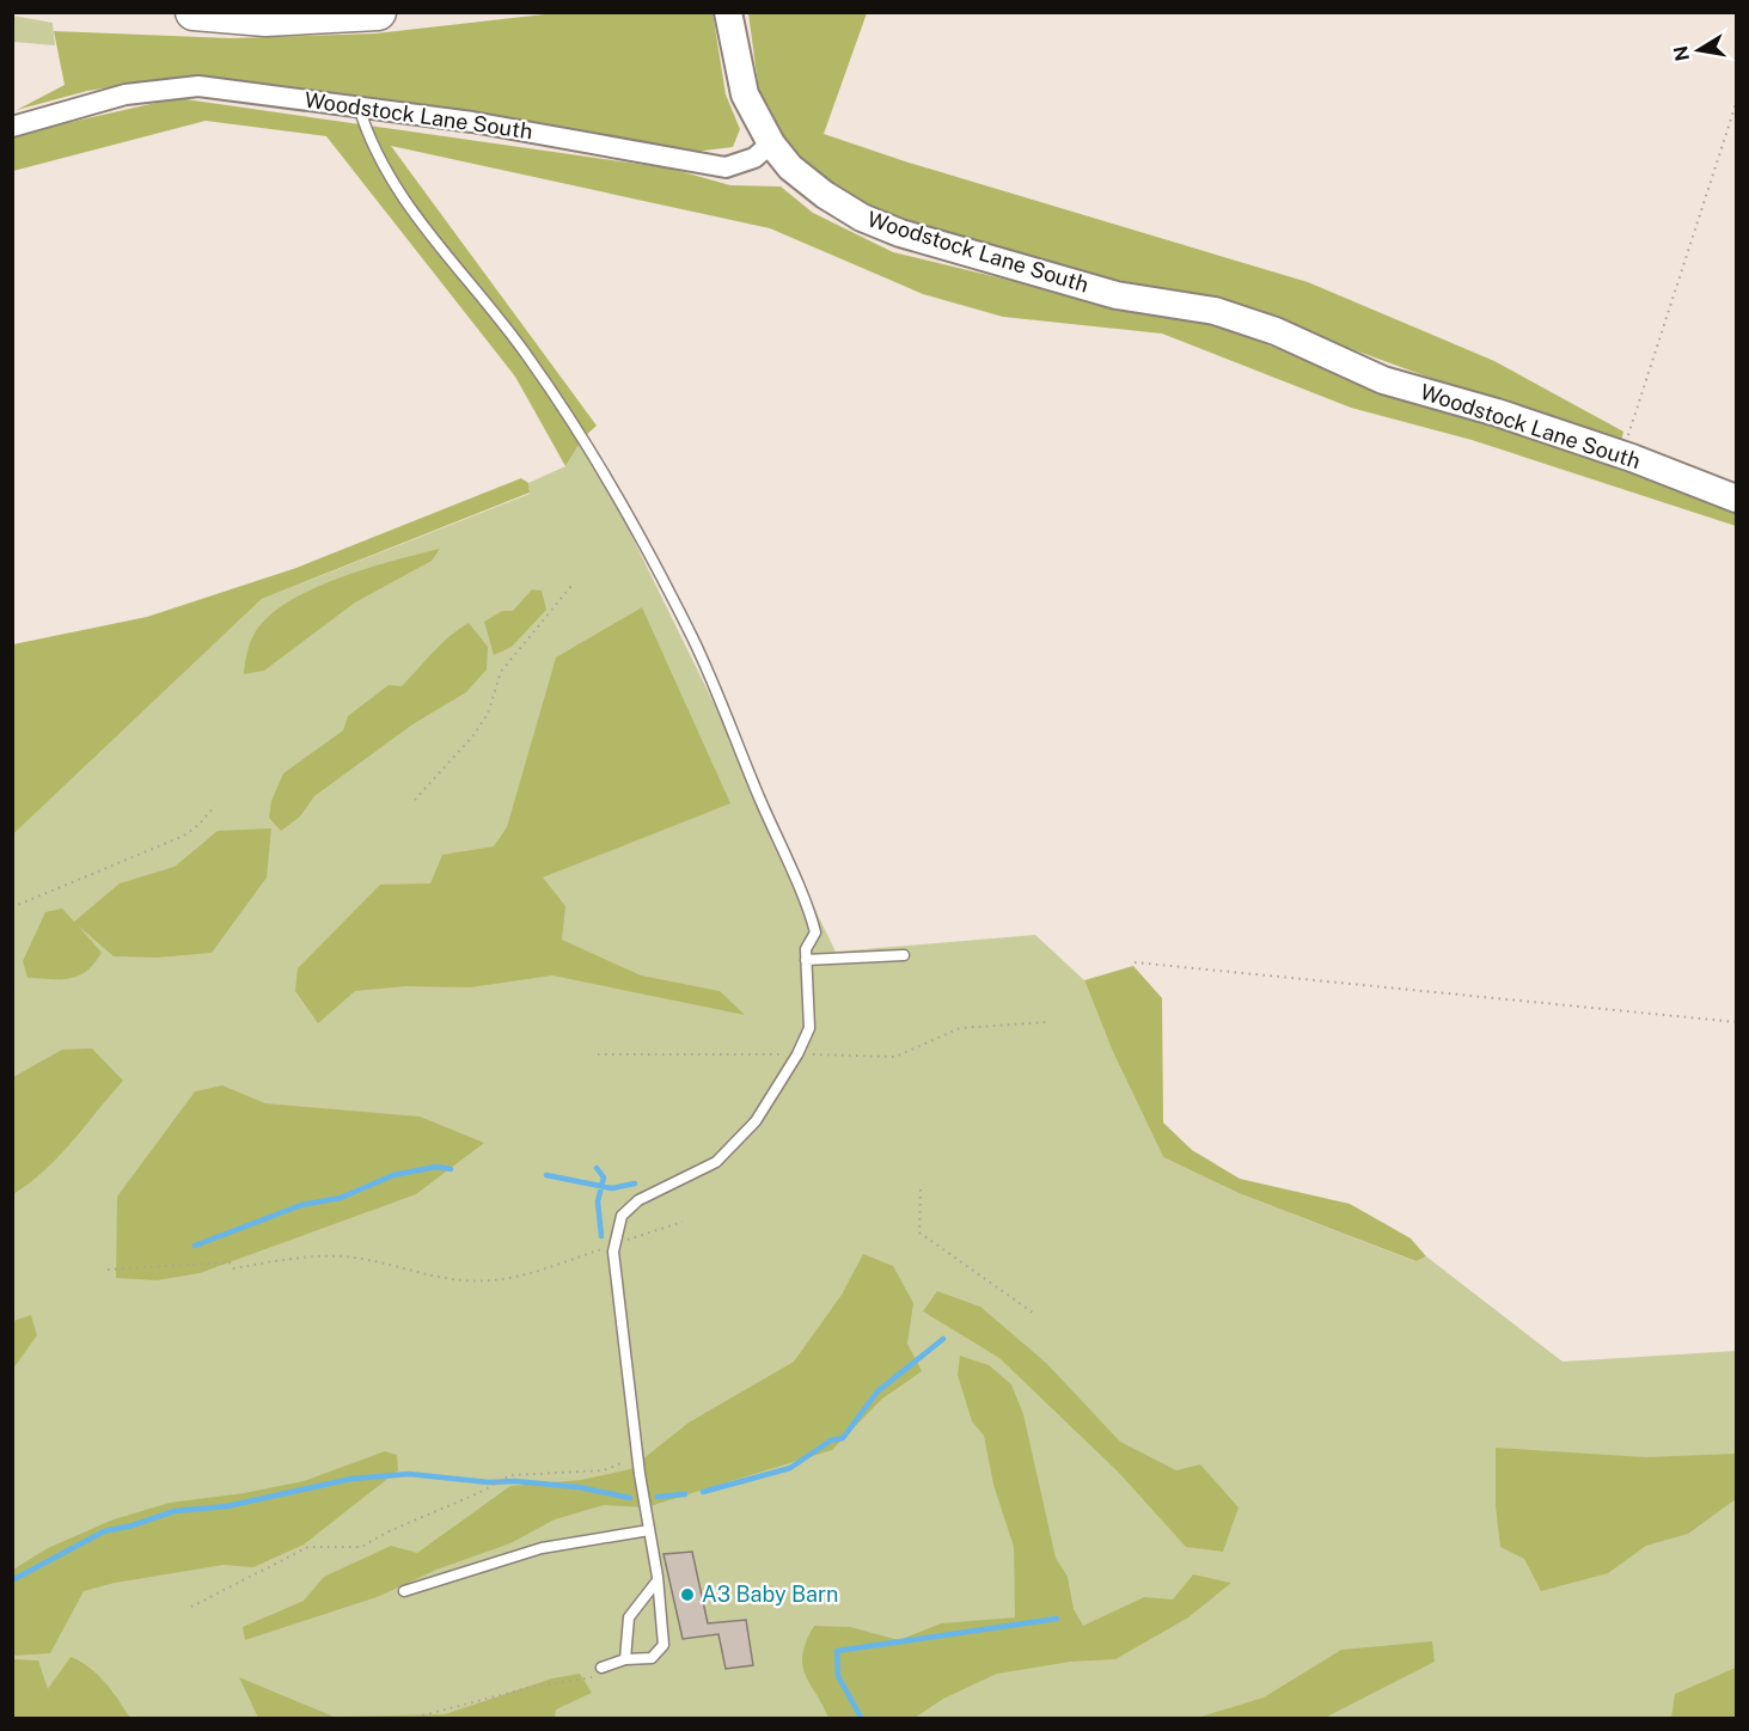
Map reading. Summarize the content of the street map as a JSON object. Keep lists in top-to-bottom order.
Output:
{
  "streets": {
    "street": ["Woodstock Lane South"]
  },
  "places": ["A3 Baby Barn"],
  "north": "left"
}
